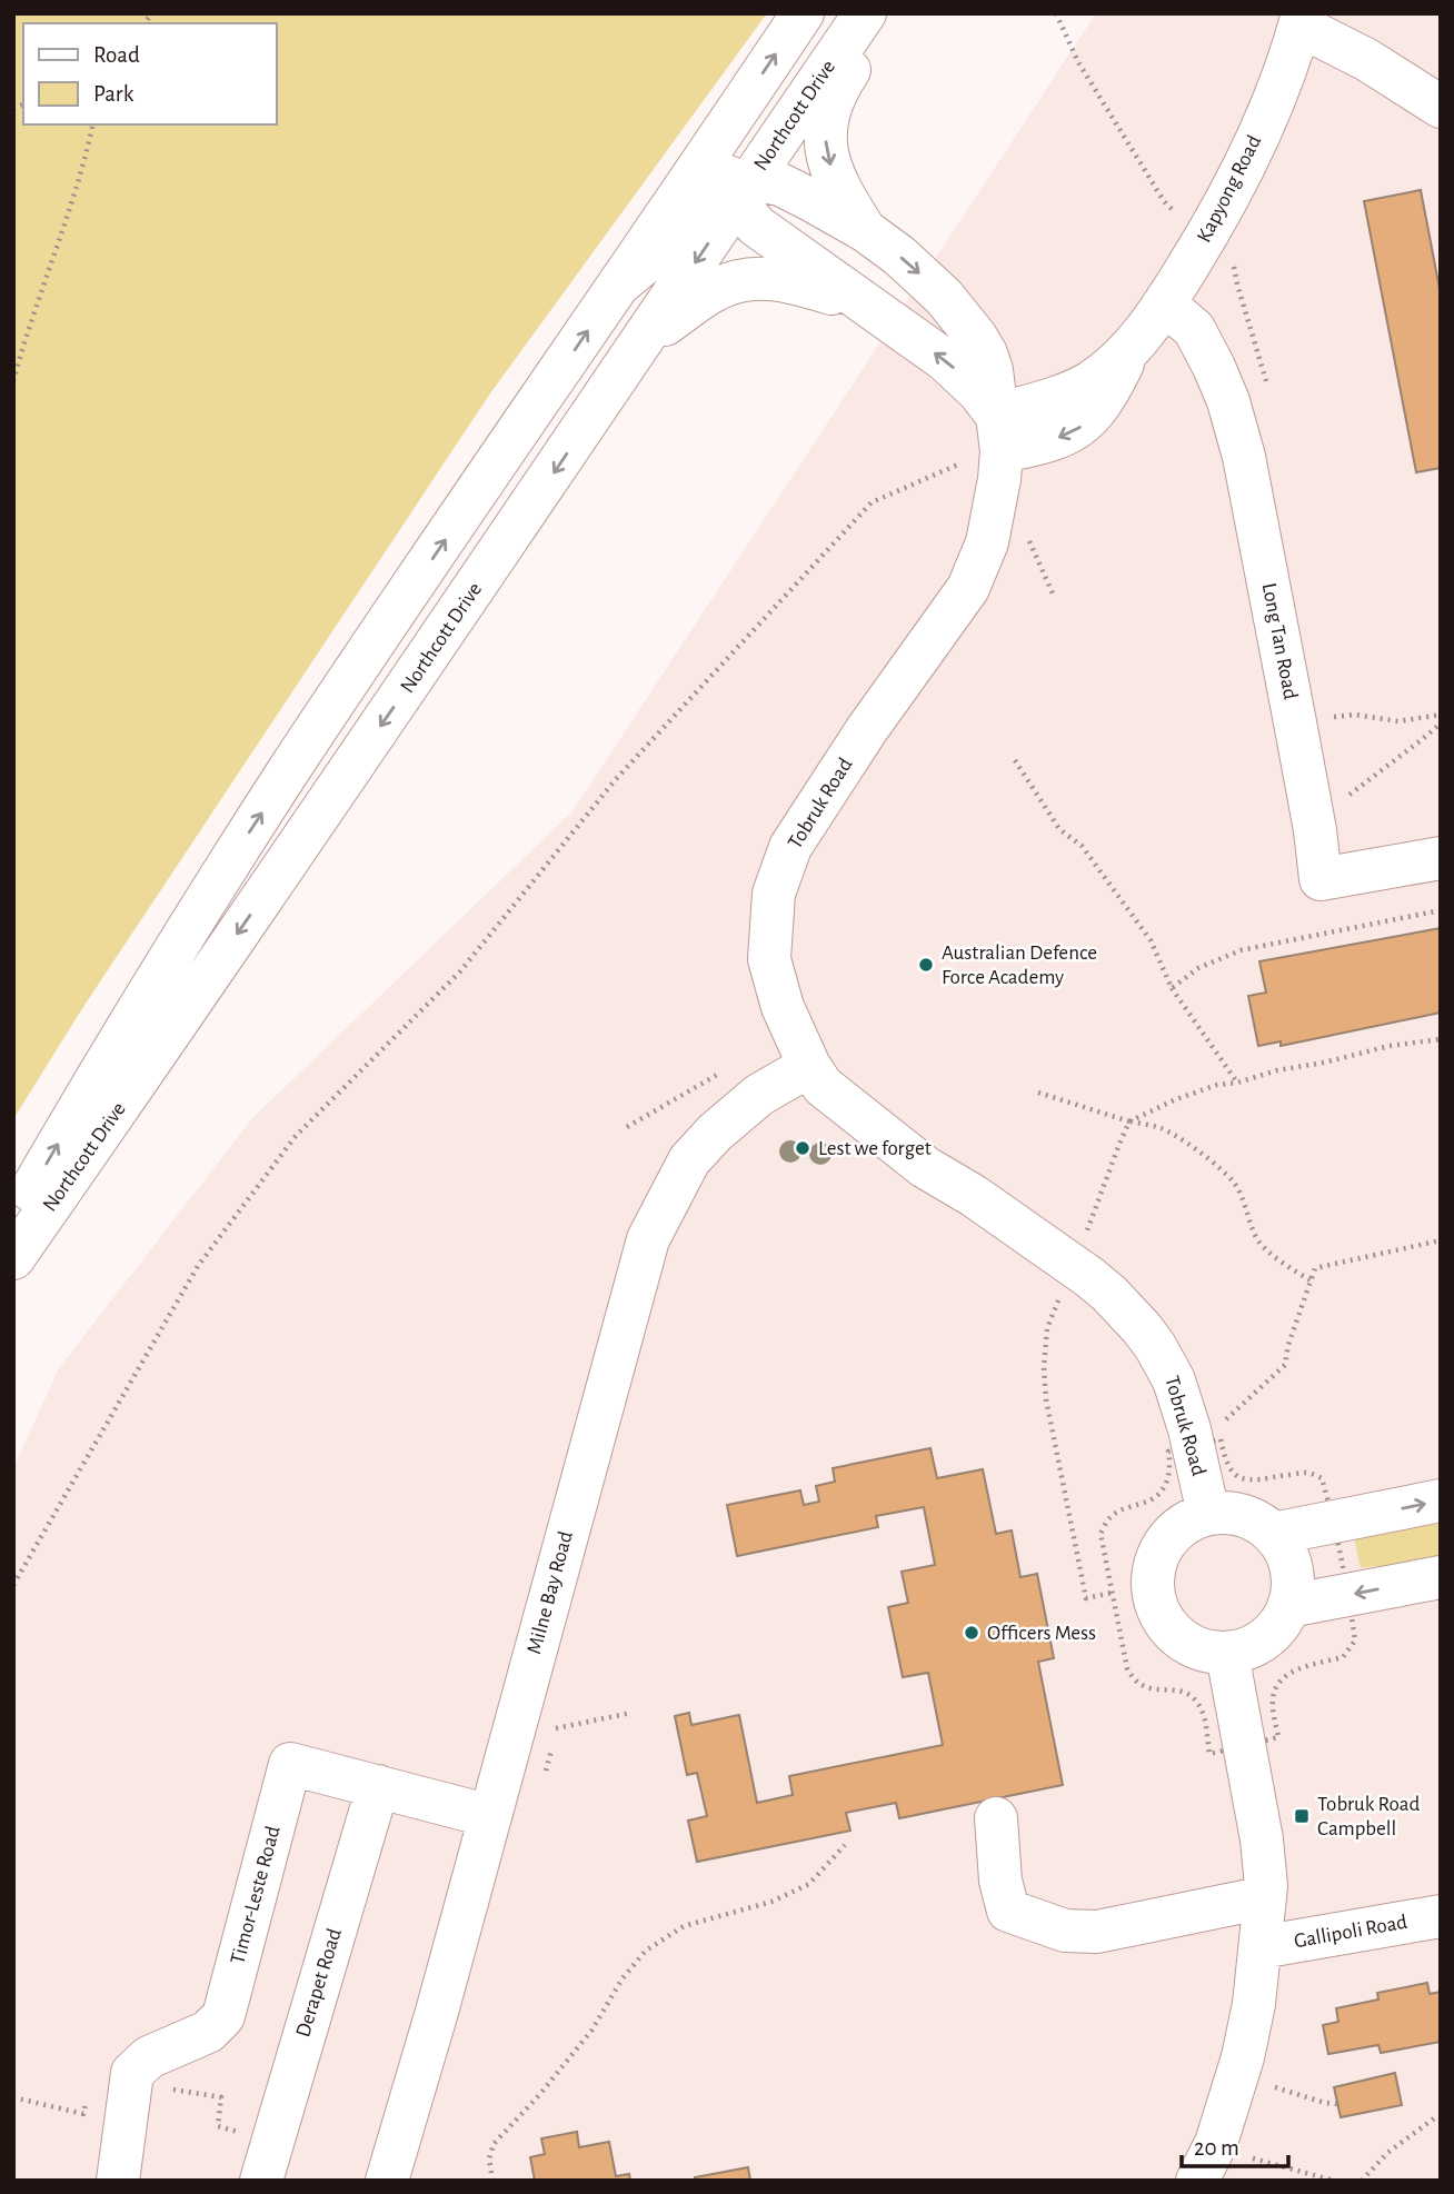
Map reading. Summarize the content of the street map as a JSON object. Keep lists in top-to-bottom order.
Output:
{
  "streets": {
    "street": [
      "Northcott Drive",
      "Kapyong Road",
      "Long Tan Road",
      "Tobruk Road",
      "Milne Bay Road",
      "Timor-Leste Road",
      "Gallipoli Road",
      "Derapet Road"
    ]
  },
  "crossings": [
    ["Northcott Drive", "Tobruk Road"],
    ["Kapyong Road", "Long Tan Road"],
    ["Kapyong Road", "Tobruk Road"],
    ["Tobruk Road", "Milne Bay Road"],
    ["Milne Bay Road", "Timor-Leste Road"],
    ["Timor-Leste Road", "Derapet Road"]
  ],
  "places": {
    "other": ["Australian Defence Force Academy", "Lest we forget", "Officers Mess"],
    "transit": ["Tobruk Road Campbell"]
  },
  "legend": ["Road", "Park"],
  "scale_bar": "20 m"
}
